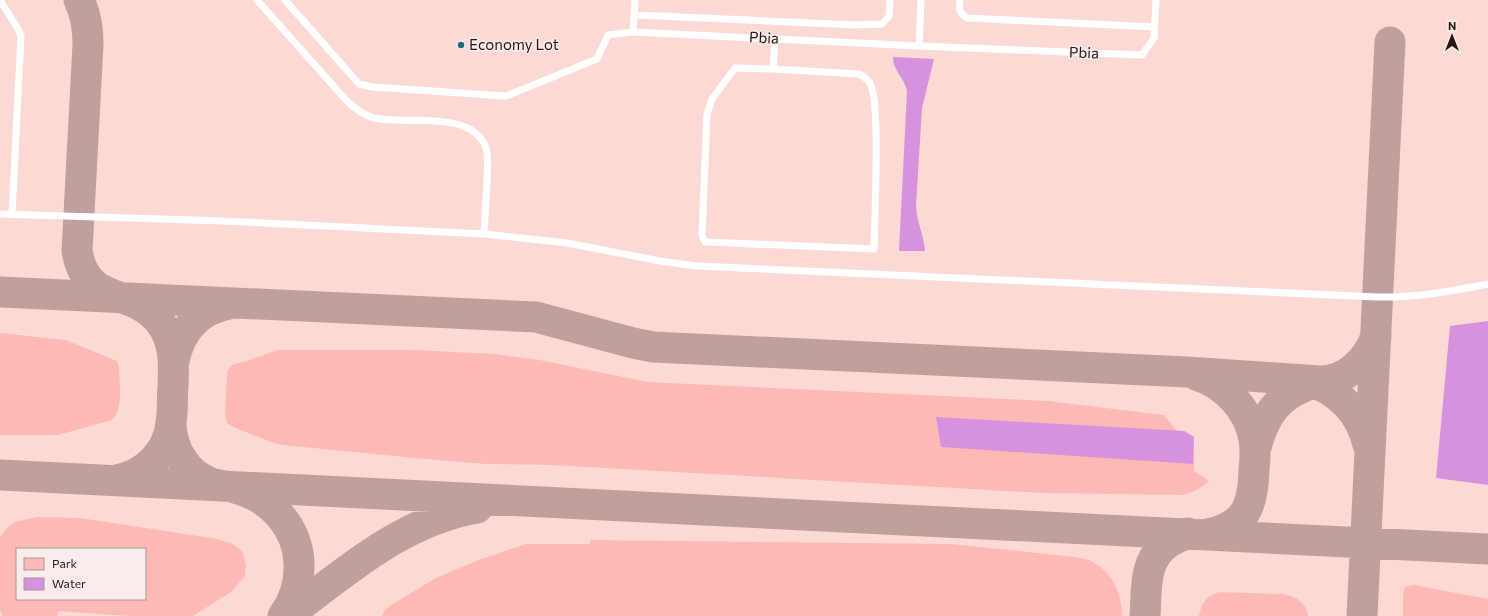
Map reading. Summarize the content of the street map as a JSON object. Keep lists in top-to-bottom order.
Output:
{
  "streets": {
    "lane": ["Pbia"]
  },
  "places": ["Economy Lot"],
  "legend": ["Park", "Water"],
  "north": "top"
}
